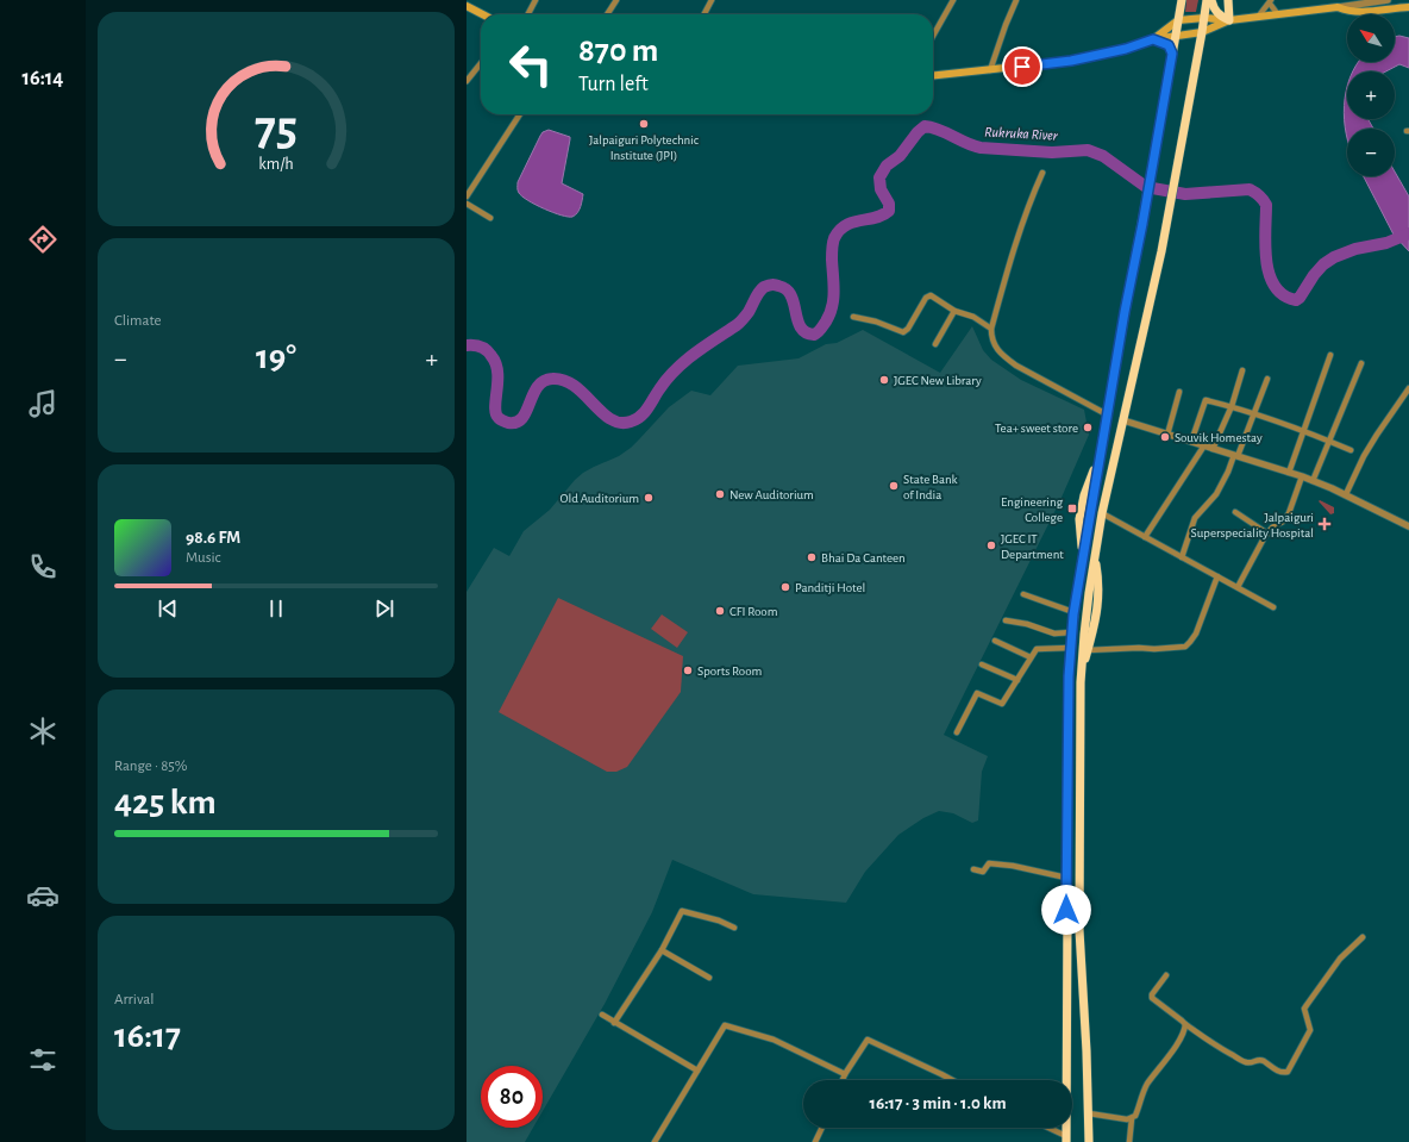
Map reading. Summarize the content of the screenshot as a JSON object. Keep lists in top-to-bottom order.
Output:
{
  "water": ["Rukruka River"],
  "places": {
    "other": [
      "Jalpaiguri Polytechnic Institute (JPI)",
      "JGEC New Library",
      "Tea+ sweet store",
      "Souvik Homestay",
      "State Bank of India",
      "New Auditorium",
      "Old Auditorium",
      "JGEC IT Department",
      "Bhai Da Canteen",
      "Panditji Hotel",
      "CFI Room",
      "Sports Room"
    ],
    "transit": ["Engineering College"],
    "health": ["Jalpaiguri Superspeciality Hospital"]
  },
  "north": "top left",
  "page": {
    "tabs": "16:14",
    "map_buttons": ["+", "−"],
    "turn": ["870 m", "Turn left"],
    "tile": [
      "Climate",
      ["Range · 85%", "425 km"],
      ["Arrival", "16:17"]
    ],
    "heat": ["−", "19°", "+"],
    "song": ["98.6 FM", "Music"],
    "limit": "80",
    "trip": "16:17 · 3 min · 1.0 km",
    "gauge": ["75", "km/h"]
  }
}
